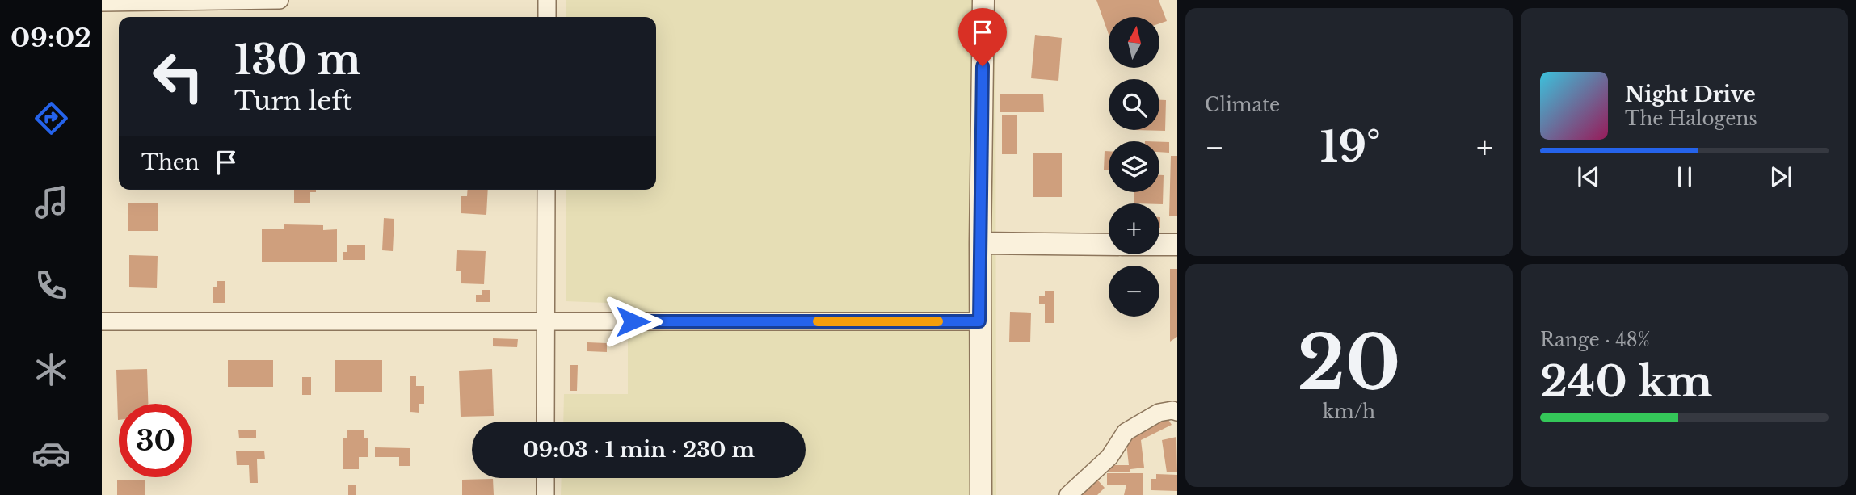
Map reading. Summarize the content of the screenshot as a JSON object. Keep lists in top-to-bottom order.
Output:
{
  "north": "top",
  "page": {
    "tabs": "09:02",
    "tile": [
      "Climate",
      ["20", "km/h"],
      ["Range · 48%", "240 km"]
    ],
    "map_buttons": ["+", "−"],
    "turn": ["130 m", "Turn left"],
    "song": ["Night Drive", "The Halogens"],
    "heat": ["−", "19°", "+"],
    "then": "Then",
    "limit": "30",
    "trip": "09:03 · 1 min · 230 m"
  }
}
